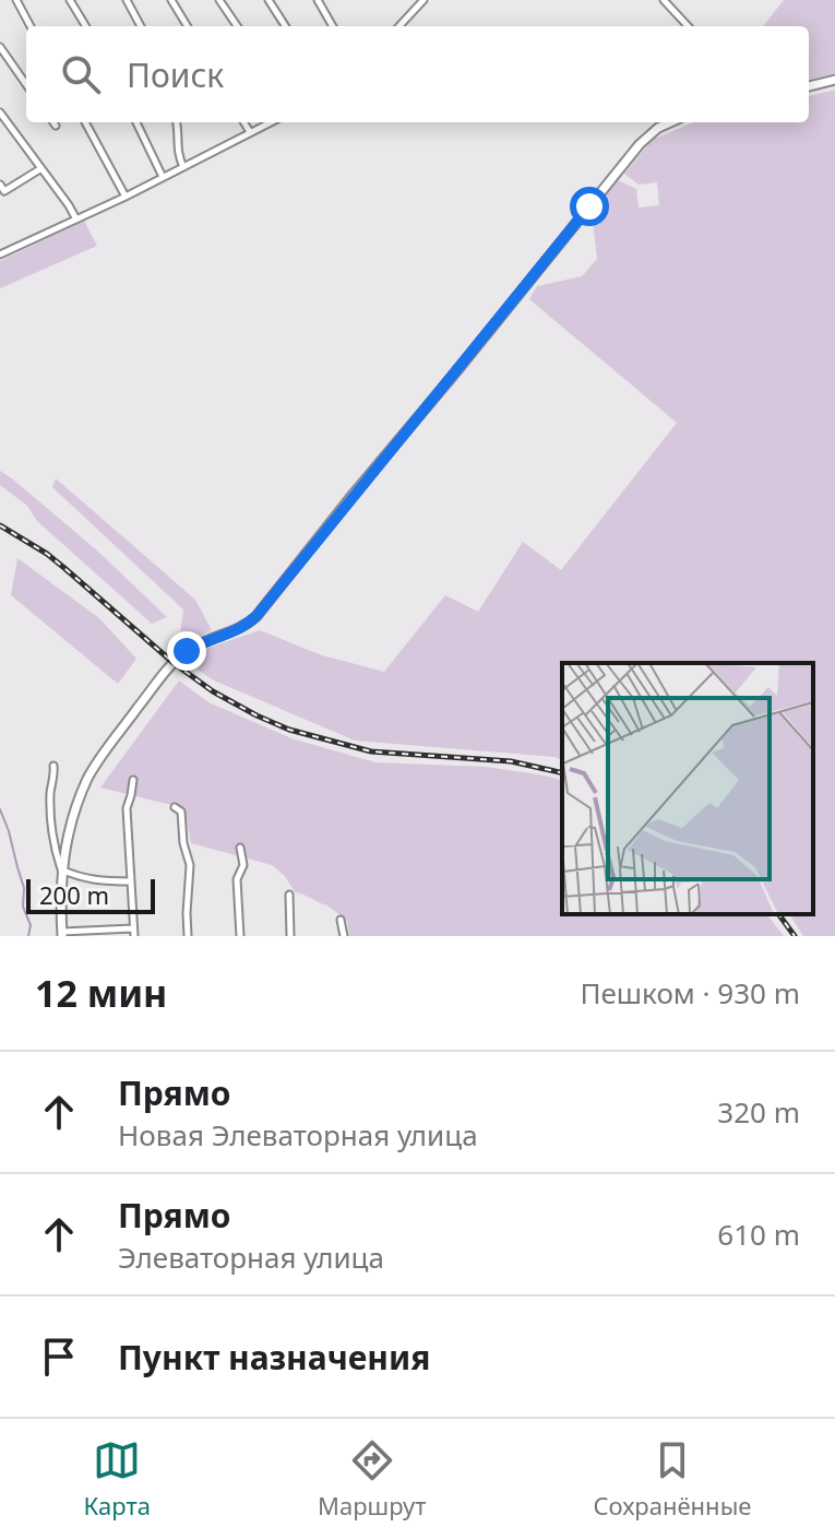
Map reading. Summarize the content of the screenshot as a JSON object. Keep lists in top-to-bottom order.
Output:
{
  "scale_bar": "200 m",
  "page": {
    "search": "Поиск",
    "scale": "200 m",
    "heading": ["12 мин", "Пешком · 930 m"],
    "list": [
      ["Прямо", "Новая Элеваторная улица", "320 m"],
      ["Прямо", "Элеваторная улица", "610 m"],
      "Пункт назначения"
    ],
    "nav": ["Карта", "Маршрут", "Сохранённые"]
  }
}
